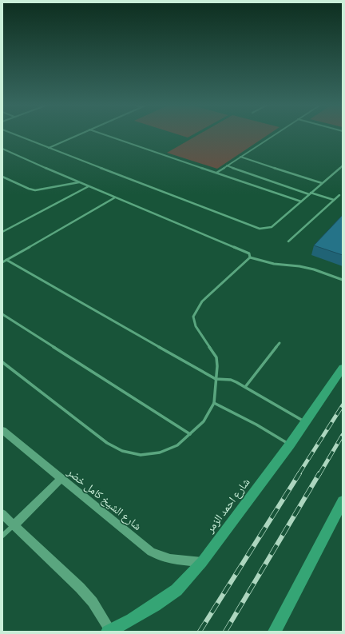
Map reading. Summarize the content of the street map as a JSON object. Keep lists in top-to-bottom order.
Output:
{
  "streets": {
    "main road": ["شارع الشيخ كامل خضر", "شارع احمد الزمر"]
  },
  "crossings": [
    ["شارع الشيخ كامل خضر", "شارع احمد الزمر"]
  ]
}
